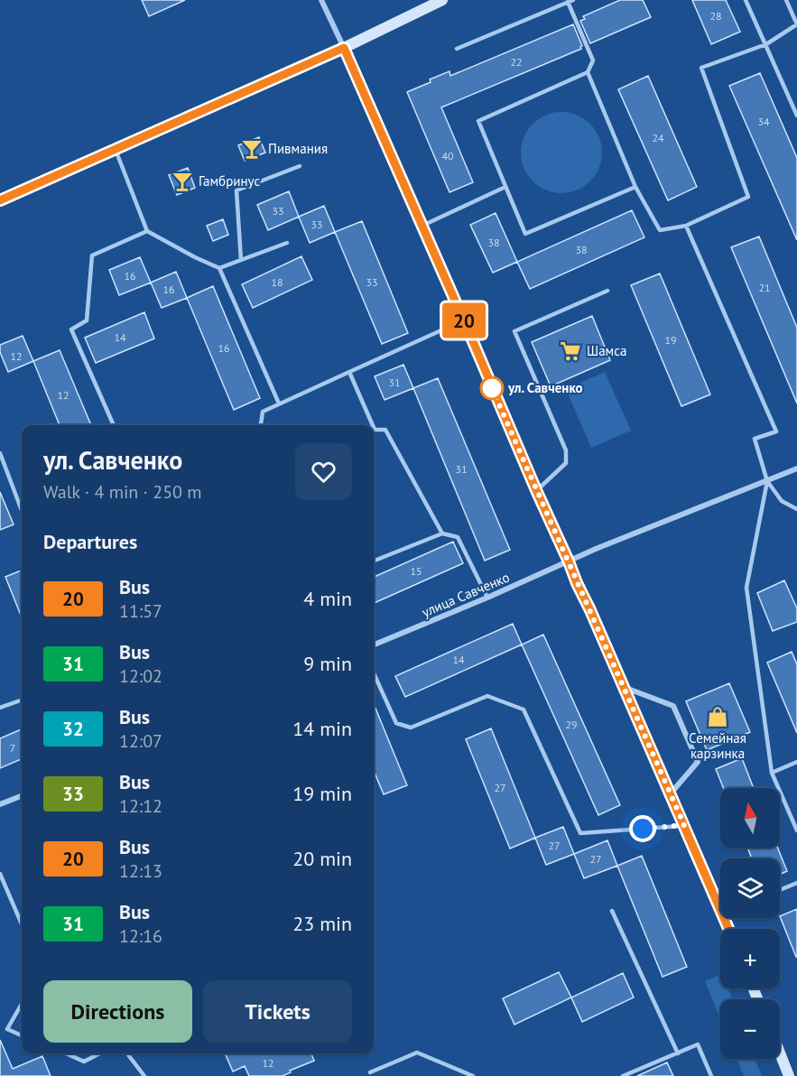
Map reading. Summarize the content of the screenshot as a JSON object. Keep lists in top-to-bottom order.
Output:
{
  "streets": {
    "street": ["улица Савченко"]
  },
  "places": {
    "bar": ["Пивмания", "Гамбринус"],
    "supermarket": ["Шамса"],
    "other": ["ул. Савченко"],
    "shop": ["Семейная карзинка"]
  },
  "lines": ["bus line 20"],
  "house_numbers": [
    "28",
    "22",
    "34",
    "24",
    "40",
    "33",
    "33",
    "38",
    "38",
    "16",
    "18",
    "33",
    "21",
    "16",
    "14",
    "19",
    "16",
    "12",
    "31",
    "12",
    "31",
    "15",
    "14",
    "29",
    "7",
    "27",
    "27",
    "27",
    "12"
  ],
  "north": "top",
  "page": {
    "on_map": "20",
    "heading": [
      ["ул. Савченко", "Walk · 4 min · 250 m"],
      "Departures"
    ],
    "list": [
      {
        "mark": "20",
        "name": "Bus",
        "note": "11:57",
        "value": "4 min"
      },
      {
        "mark": "31",
        "name": "Bus",
        "note": "12:02",
        "value": "9 min"
      },
      {
        "mark": "32",
        "name": "Bus",
        "note": "12:07",
        "value": "14 min"
      },
      {
        "mark": "33",
        "name": "Bus",
        "note": "12:12",
        "value": "19 min"
      },
      {
        "mark": "20",
        "name": "Bus",
        "note": "12:13",
        "value": "20 min"
      },
      {
        "mark": "31",
        "name": "Bus",
        "note": "12:16",
        "value": "23 min"
      }
    ],
    "map_buttons": ["+", "−"],
    "buttons": ["Directions", "Tickets"]
  }
}
